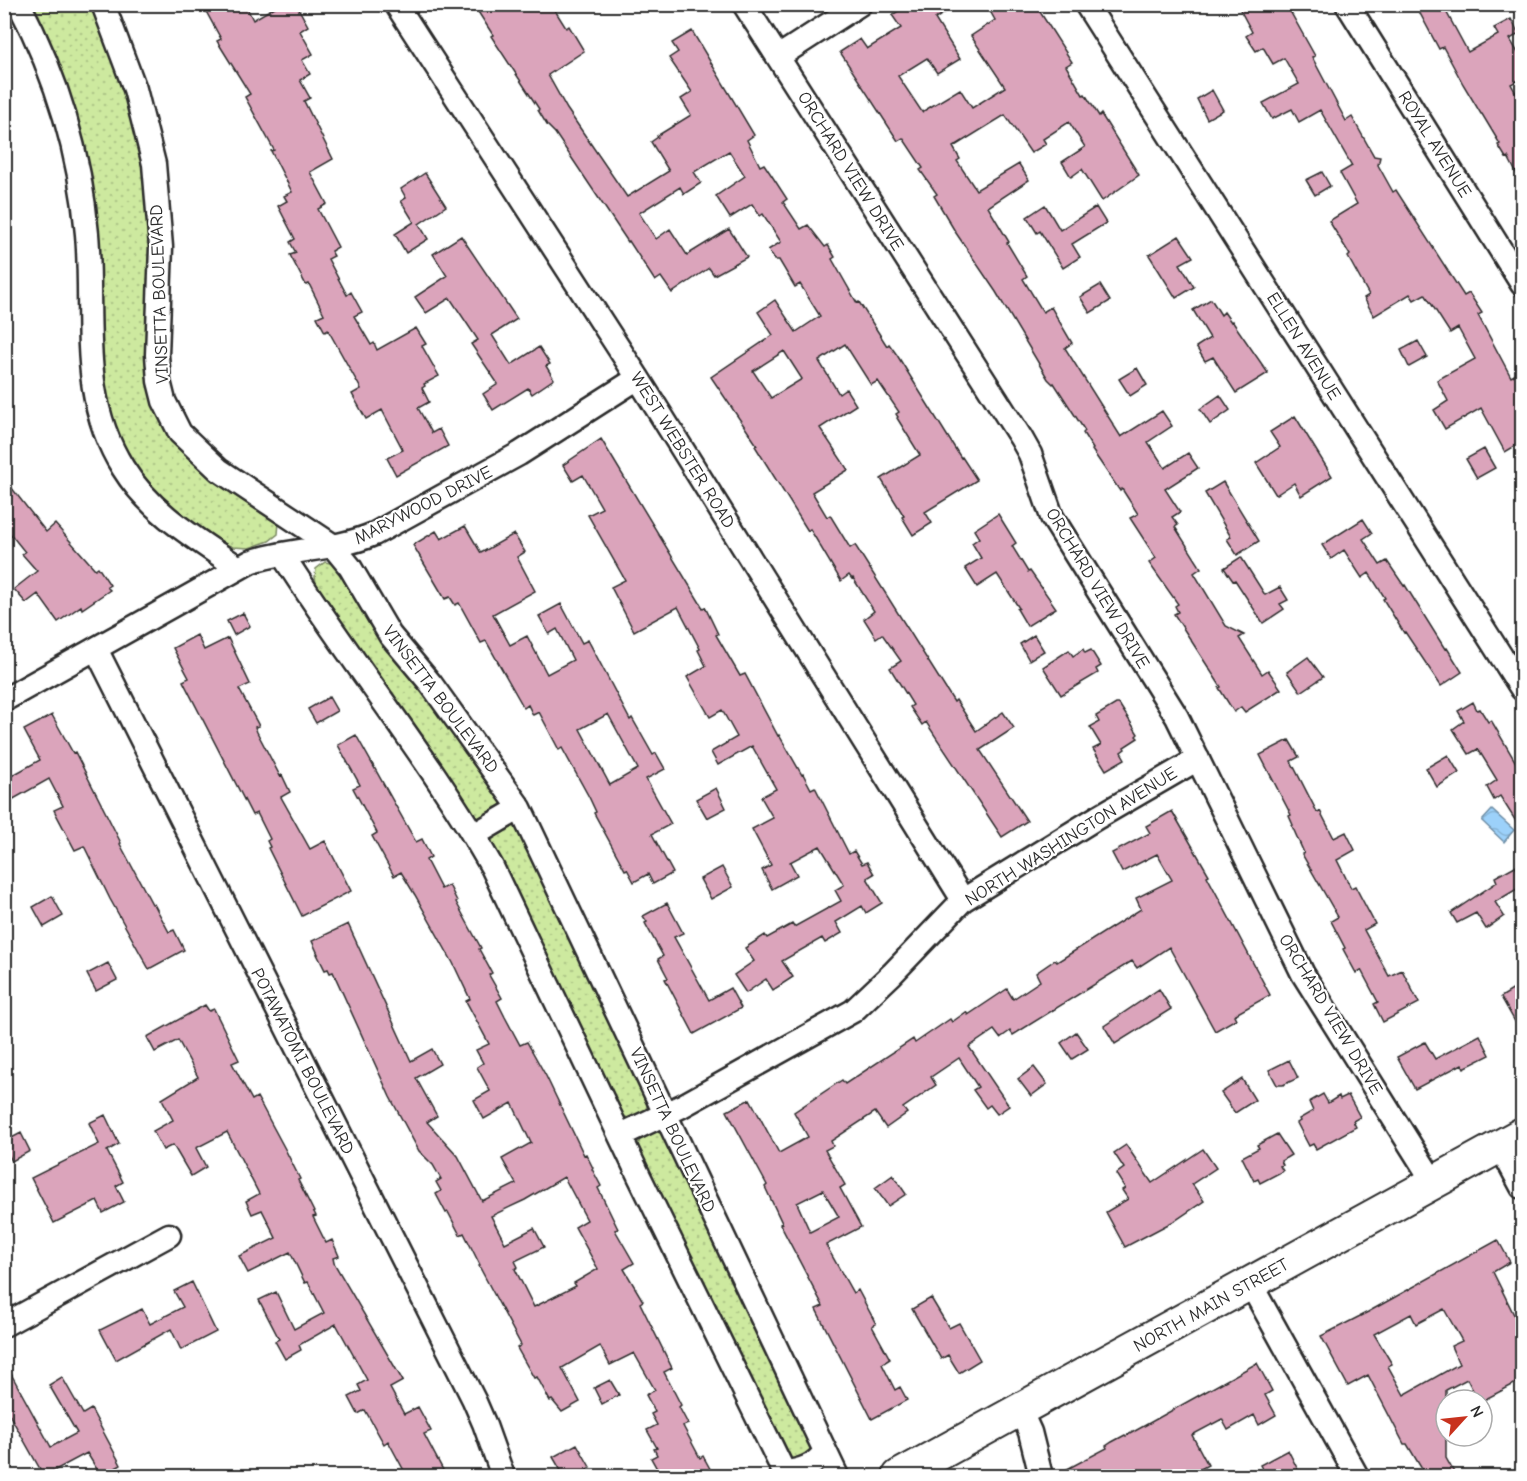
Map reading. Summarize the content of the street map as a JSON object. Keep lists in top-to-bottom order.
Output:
{
  "streets": {
    "main road": ["NORTH MAIN STREET"],
    "street": [
      "ROYAL AVENUE",
      "ORCHARD VIEW DRIVE",
      "VINSETTA BOULEVARD",
      "ELLEN AVENUE",
      "WEST WEBSTER ROAD",
      "MARYWOOD DRIVE",
      "NORTH WASHINGTON AVENUE",
      "POTAWATOMI BOULEVARD"
    ]
  },
  "crossings": [
    ["ORCHARD VIEW DRIVE", "NORTH WASHINGTON AVENUE"],
    ["ORCHARD VIEW DRIVE", "NORTH MAIN STREET"],
    ["VINSETTA BOULEVARD", "MARYWOOD DRIVE"],
    ["VINSETTA BOULEVARD", "NORTH WASHINGTON AVENUE"],
    ["WEST WEBSTER ROAD", "MARYWOOD DRIVE"],
    ["WEST WEBSTER ROAD", "NORTH WASHINGTON AVENUE"],
    ["MARYWOOD DRIVE", "POTAWATOMI BOULEVARD"]
  ],
  "north": "top right"
}
